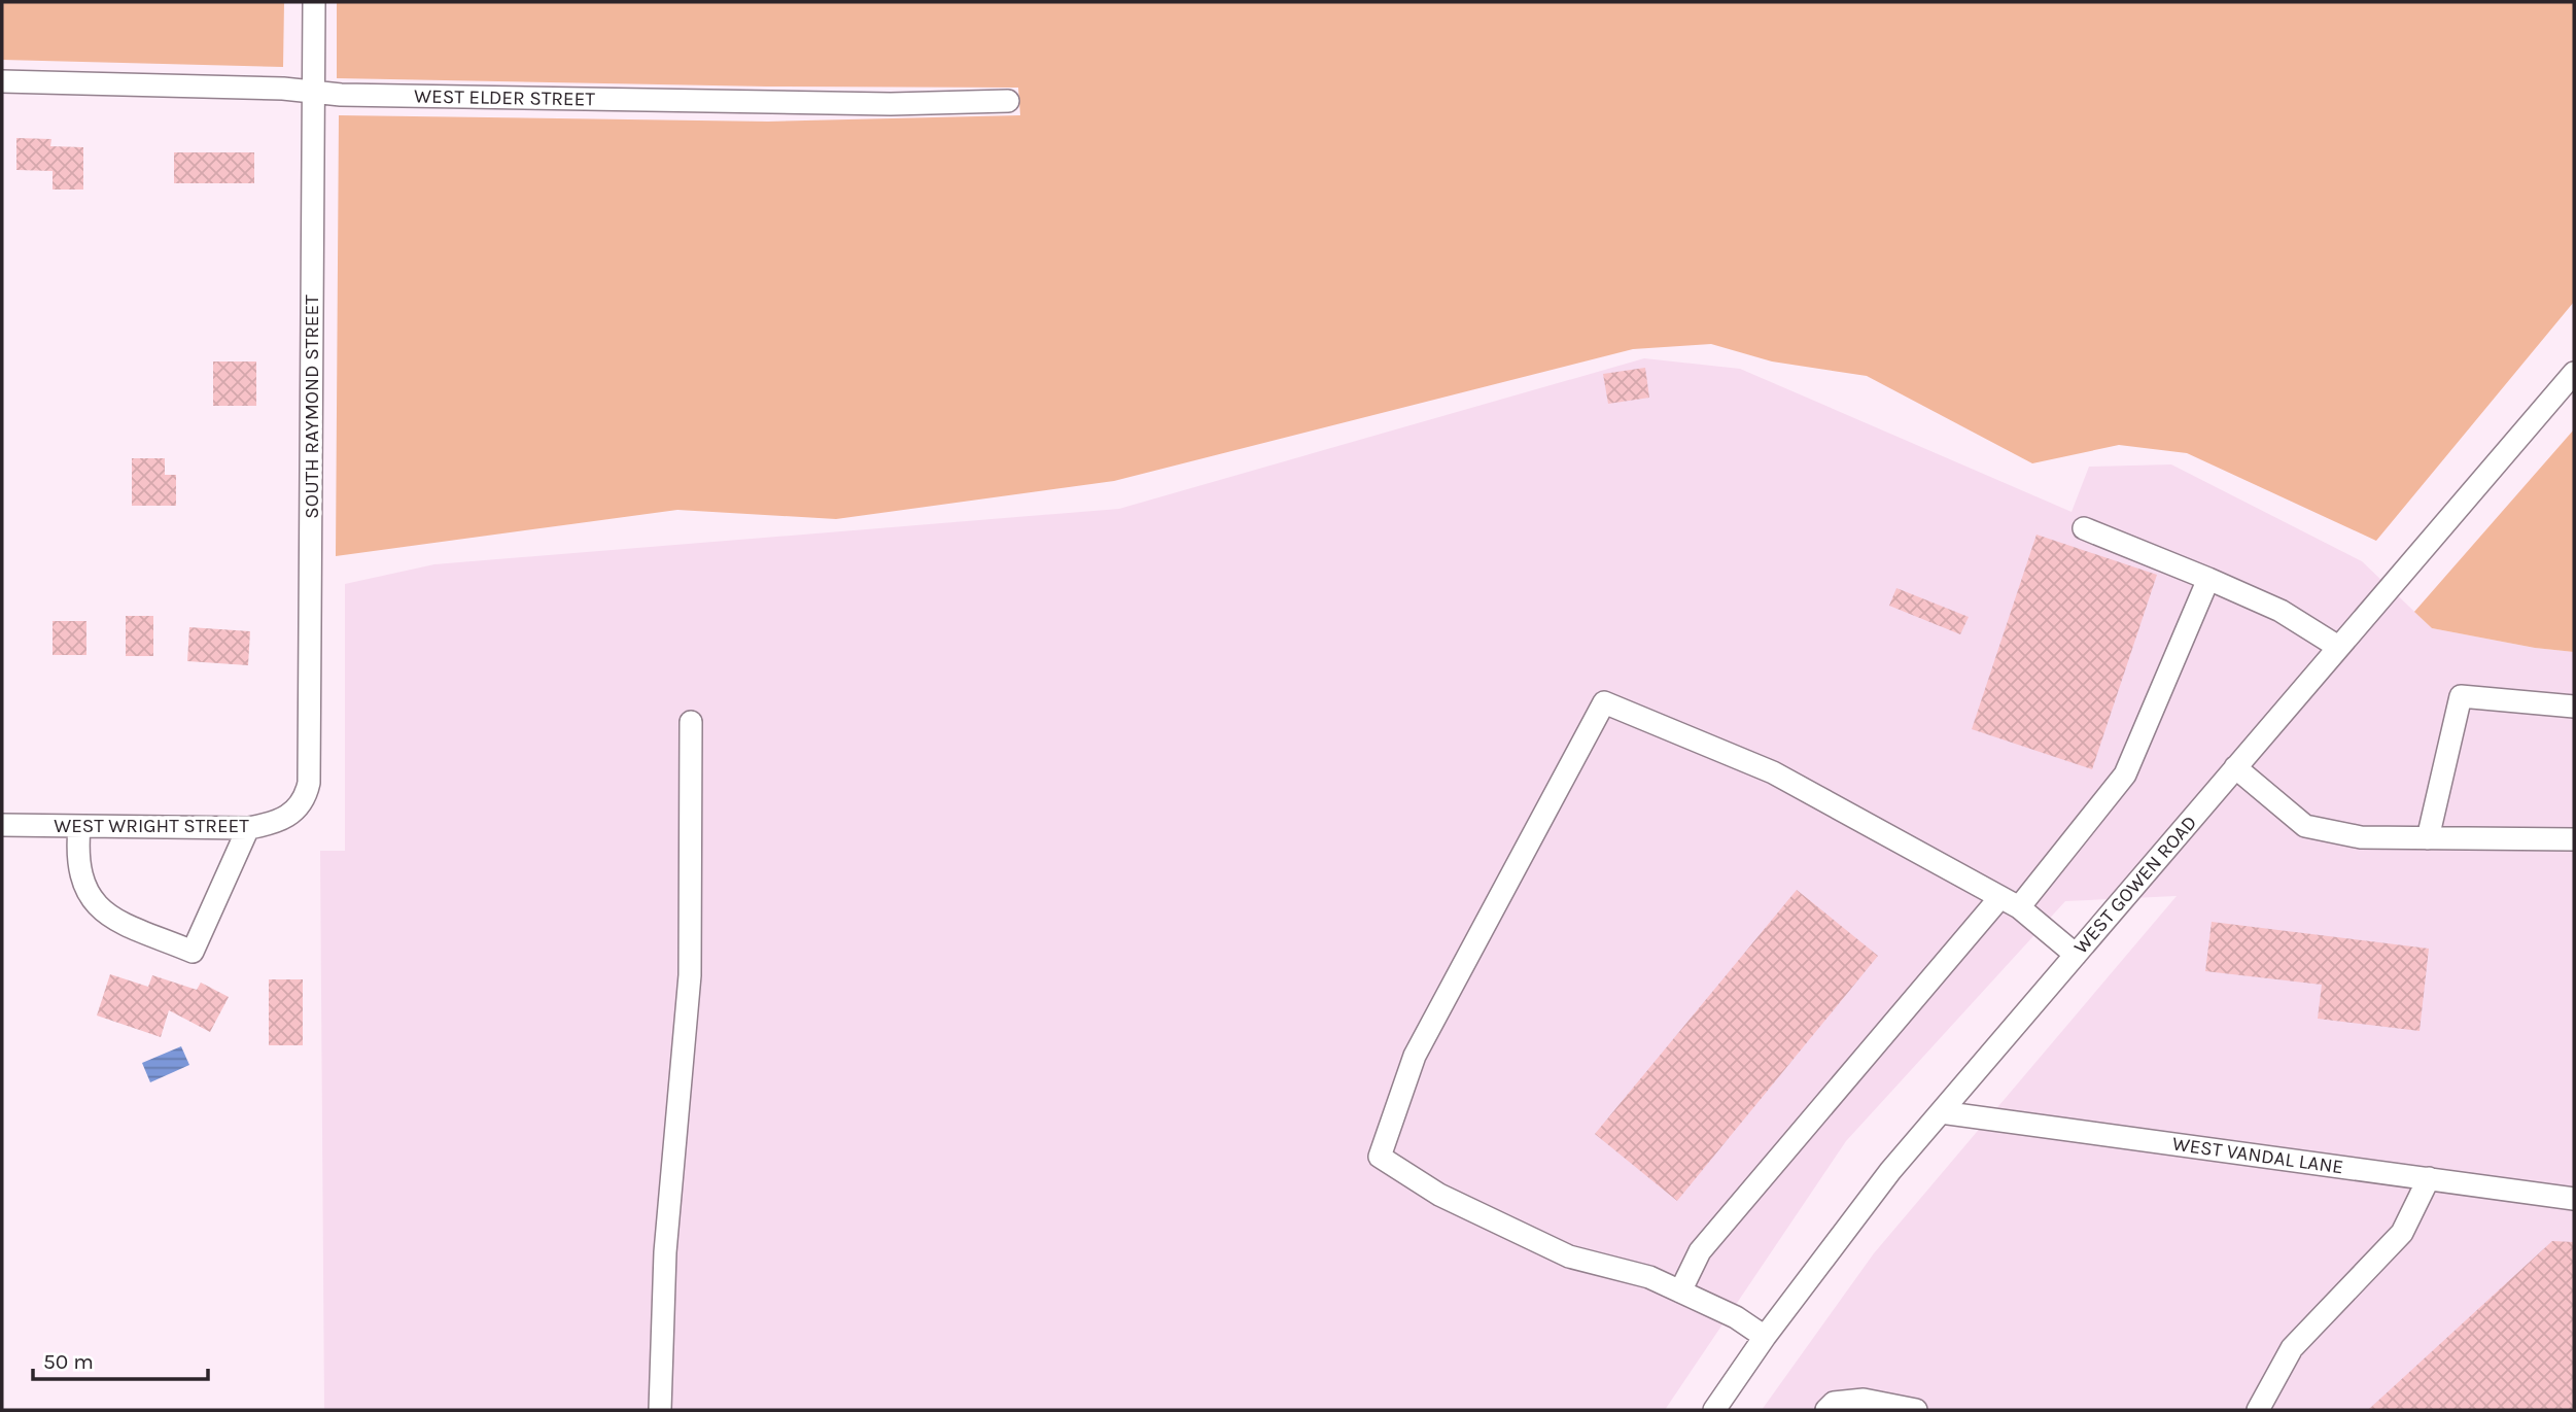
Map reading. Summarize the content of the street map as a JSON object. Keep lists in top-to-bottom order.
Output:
{
  "streets": {
    "street": [
      "WEST ELDER STREET",
      "SOUTH RAYMOND STREET",
      "WEST WRIGHT STREET",
      "WEST GOWEN ROAD",
      "WEST VANDAL LANE"
    ]
  },
  "crossings": [
    ["WEST ELDER STREET", "SOUTH RAYMOND STREET"],
    ["SOUTH RAYMOND STREET", "WEST WRIGHT STREET"],
    ["WEST GOWEN ROAD", "WEST VANDAL LANE"]
  ],
  "scale_bar": "50 m"
}
